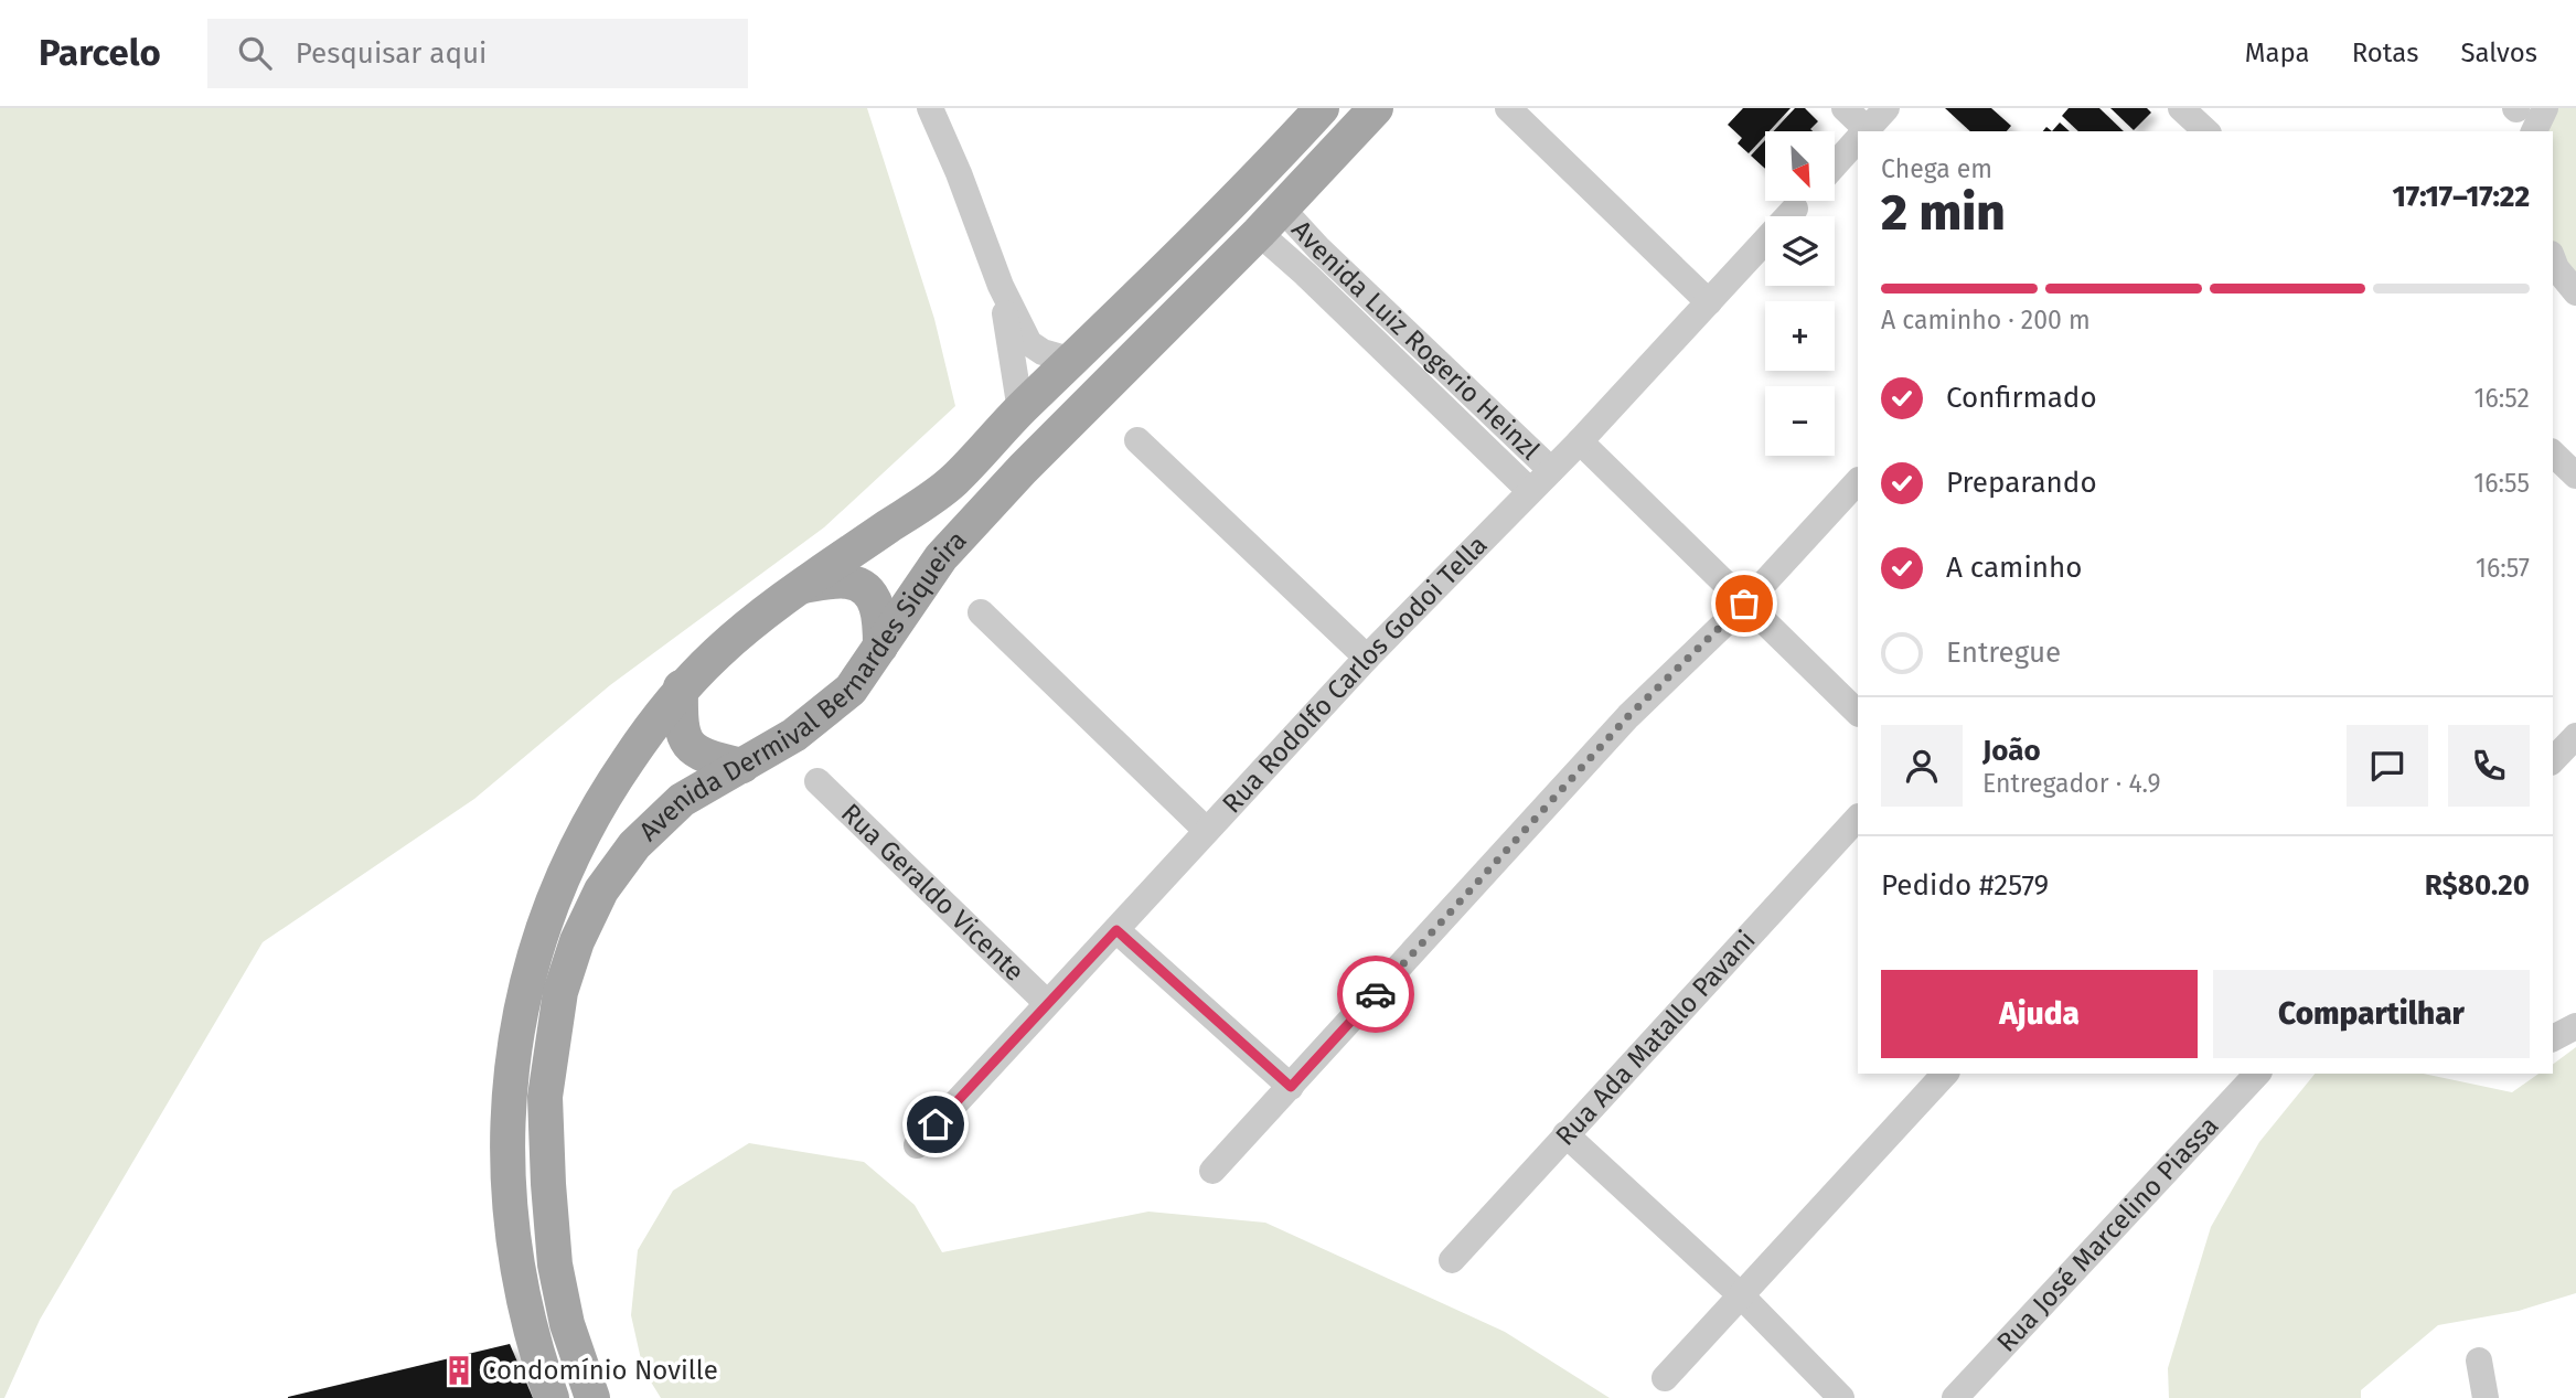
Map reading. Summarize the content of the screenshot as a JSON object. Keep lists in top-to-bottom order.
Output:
{
  "streets": {
    "main road": ["Avenida Dermival Bernardes Siqueira"],
    "street": [
      "Avenida Luiz Rogerio Heinzl",
      "Rua Rodolfo Carlos Godoi Tella",
      "Rua Geraldo Vicente",
      "Rua Ada Matallo Pavani",
      "Rua José Marcelino Piassa"
    ]
  },
  "crossings": [
    ["Avenida Luiz Rogerio Heinzl", "Rua Rodolfo Carlos Godoi Tella"],
    ["Avenida Luiz Rogerio Heinzl", "Avenida Dermival Bernardes Siqueira"],
    ["Rua Rodolfo Carlos Godoi Tella", "Rua Geraldo Vicente"]
  ],
  "places": {
    "building": ["Condomínio Noville"]
  },
  "north": "bottom right",
  "page": {
    "header": "Parcelo",
    "search": "Pesquisar aqui",
    "nav": ["Mapa", "Rotas", "Salvos"],
    "map_buttons": ["+", "−"],
    "heading": ["2 min", "Chega em", "17:17–17:22"],
    "panel": [
      "João",
      "Entregador · 4.9",
      "Pedido #2579",
      "R$80.20"
    ],
    "bar": "A caminho · 200 m",
    "list": [
      ["Confirmado", "16:52"],
      ["Preparando", "16:55"],
      ["A caminho", "16:57"],
      "Entregue"
    ],
    "buttons": ["Ajuda", "Compartilhar"]
  }
}
